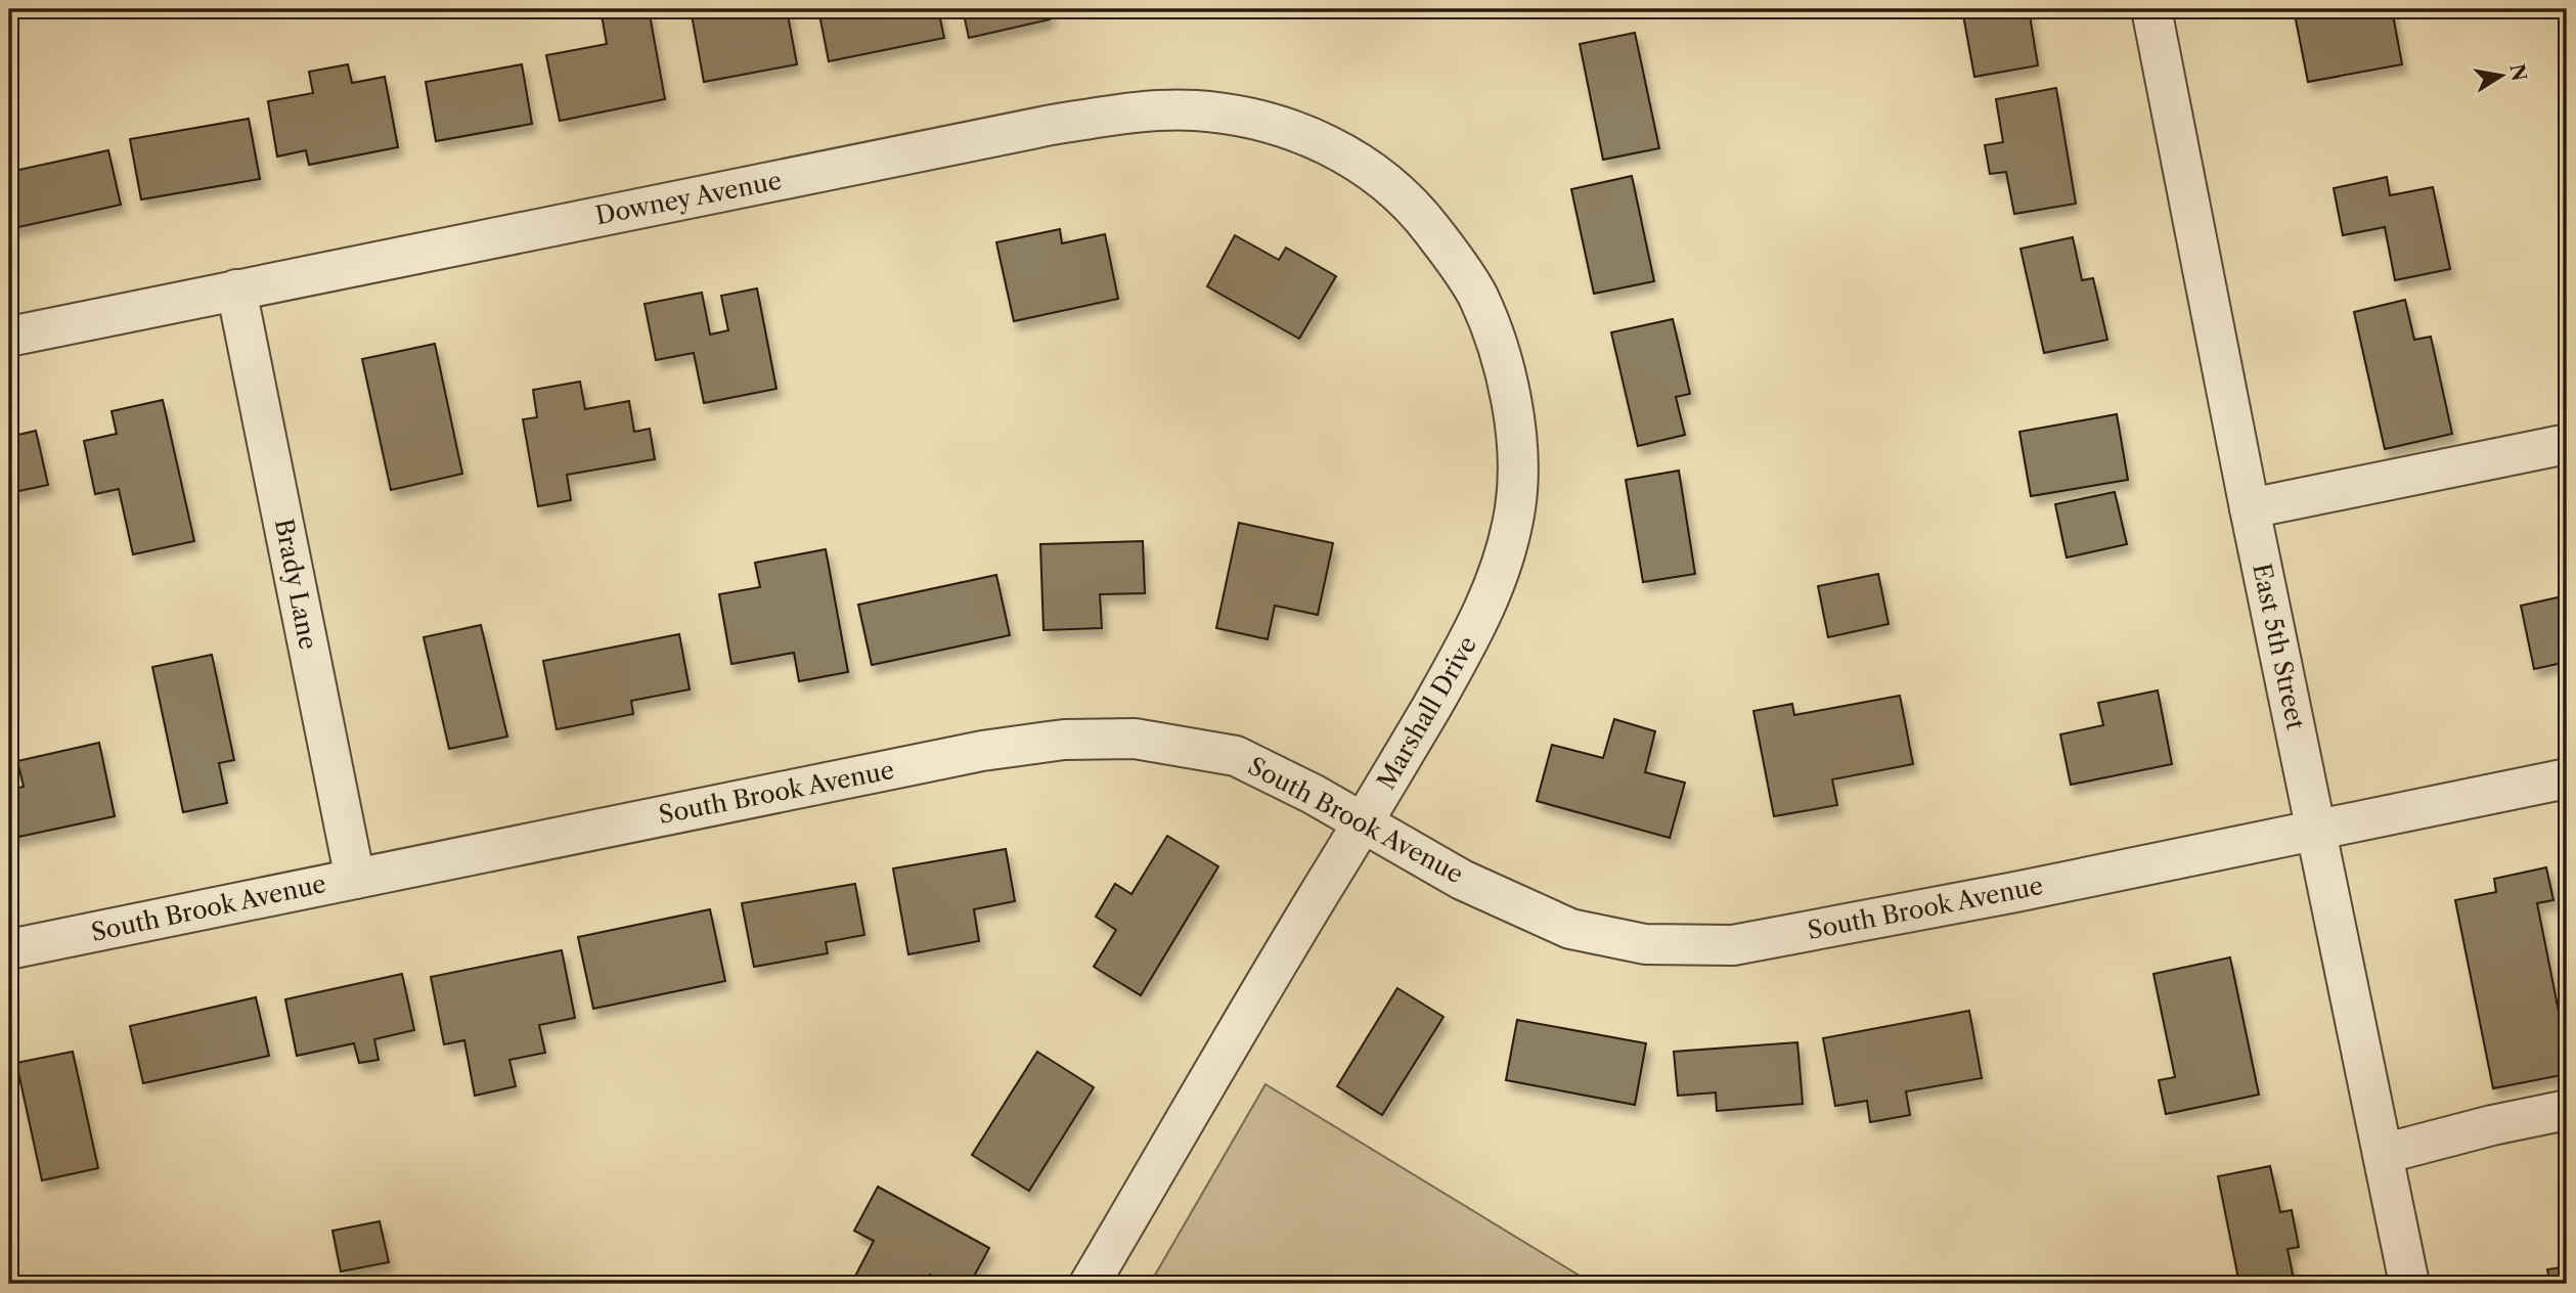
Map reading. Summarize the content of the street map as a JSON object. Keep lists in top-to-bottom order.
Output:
{
  "streets": {
    "street": [
      "Downey Avenue",
      "Brady Lane",
      "East 5th Street",
      "Marshall Drive",
      "South Brook Avenue"
    ]
  },
  "crossings": [
    ["Downey Avenue", "Brady Lane"],
    ["Downey Avenue", "Marshall Drive"],
    ["Brady Lane", "South Brook Avenue"],
    ["East 5th Street", "South Brook Avenue"],
    ["Marshall Drive", "South Brook Avenue"]
  ],
  "north": "right"
}
